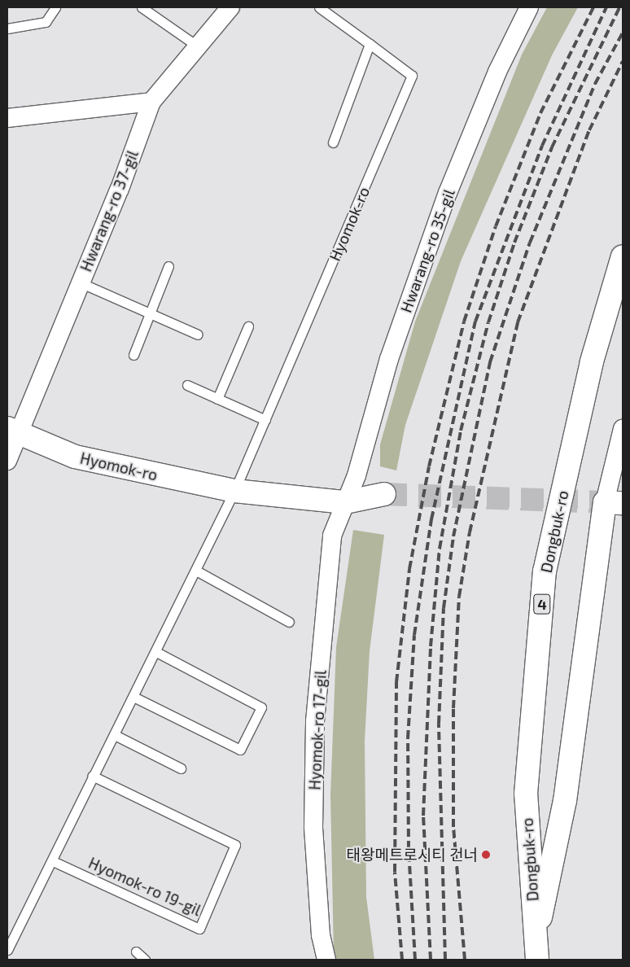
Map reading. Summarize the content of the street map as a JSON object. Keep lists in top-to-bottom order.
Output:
{
  "streets": {
    "main road": ["Hyomok-ro", "Dongbuk-ro", "4"],
    "street": ["Hwarang-ro 37-gil", "Hwarang-ro 35-gil", "Hyomok-ro 17-gil"],
    "lane": ["Hyomok-ro 19-gil"]
  },
  "crossings": [
    ["Hwarang-ro 37-gil", "Hyomok-ro"],
    ["Hyomok-ro", "Hwarang-ro 35-gil"],
    ["Hyomok-ro", "Hyomok-ro 17-gil"],
    ["Hwarang-ro 35-gil", "Hyomok-ro 17-gil"]
  ],
  "places": ["태왕메트로시티 건너"]
}
